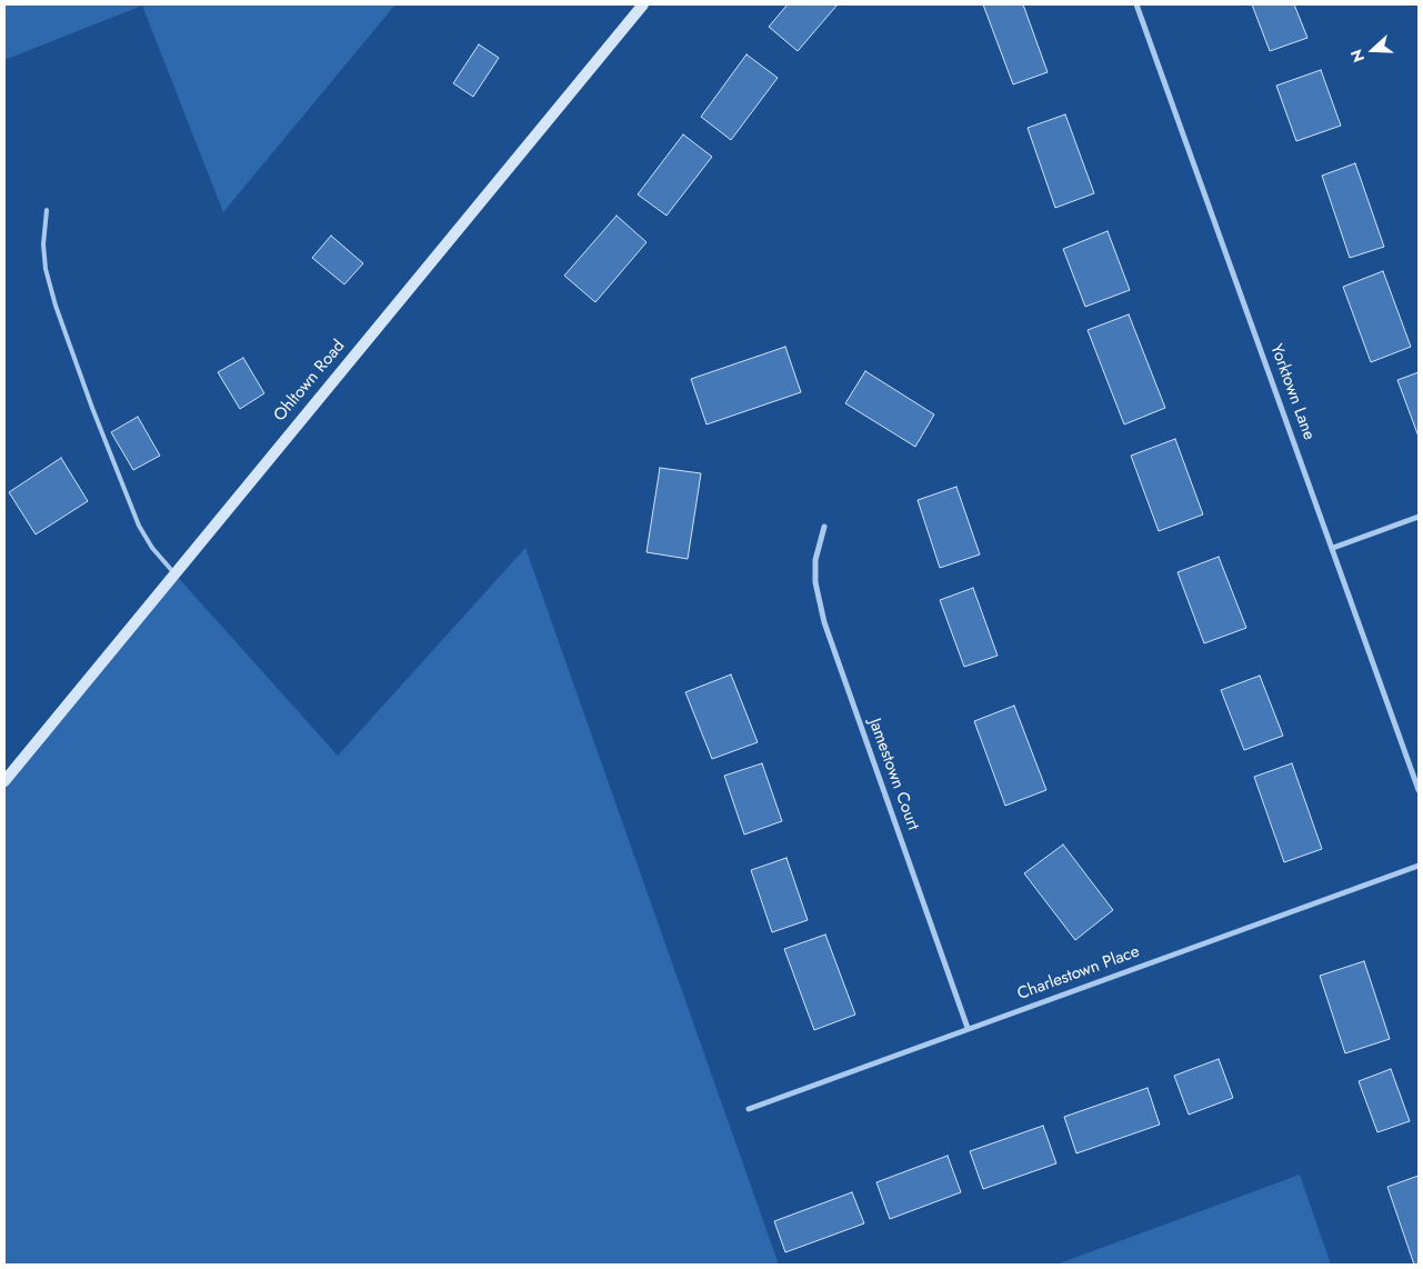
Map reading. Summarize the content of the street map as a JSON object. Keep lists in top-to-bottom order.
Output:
{
  "streets": {
    "street": [
      "Ohltown Road",
      "Yorktown Lane",
      "Jamestown Court",
      "Charlestown Place"
    ]
  },
  "crossings": [
    ["Jamestown Court", "Charlestown Place"]
  ],
  "north": "left"
}
